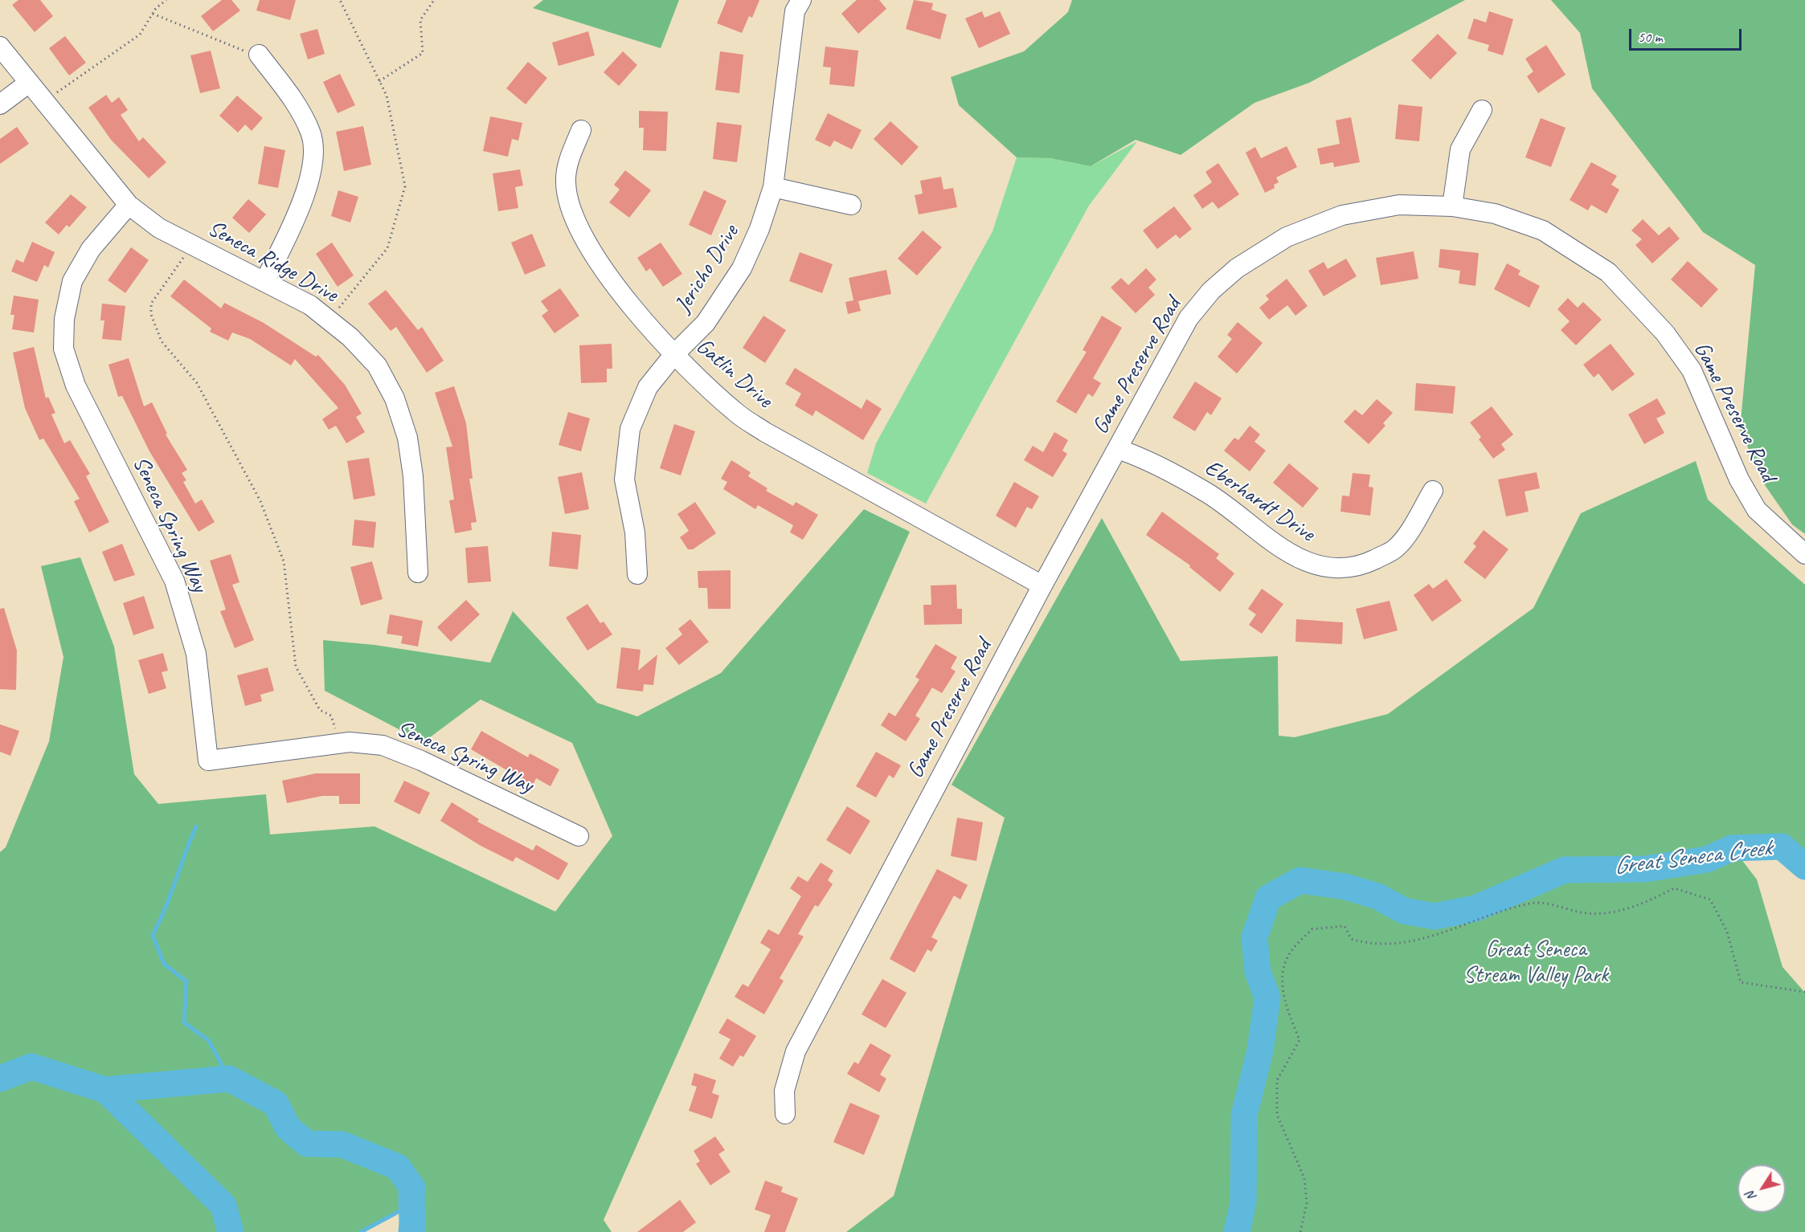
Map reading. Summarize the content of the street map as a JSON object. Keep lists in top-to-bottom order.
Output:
{
  "streets": {
    "street": [
      "Seneca Ridge Drive",
      "Jericho Drive",
      "Game Preserve Road",
      "Gatlin Drive",
      "Eberhardt Drive",
      "Seneca Spring Way"
    ]
  },
  "crossings": [
    ["Seneca Ridge Drive", "Seneca Spring Way"],
    ["Jericho Drive", "Gatlin Drive"],
    ["Game Preserve Road", "Gatlin Drive"],
    ["Game Preserve Road", "Eberhardt Drive"]
  ],
  "water": ["Great Seneca Creek"],
  "parks": ["Great Seneca Stream Valley Park"],
  "scale_bar": "50 m",
  "north": "bottom left"
}
